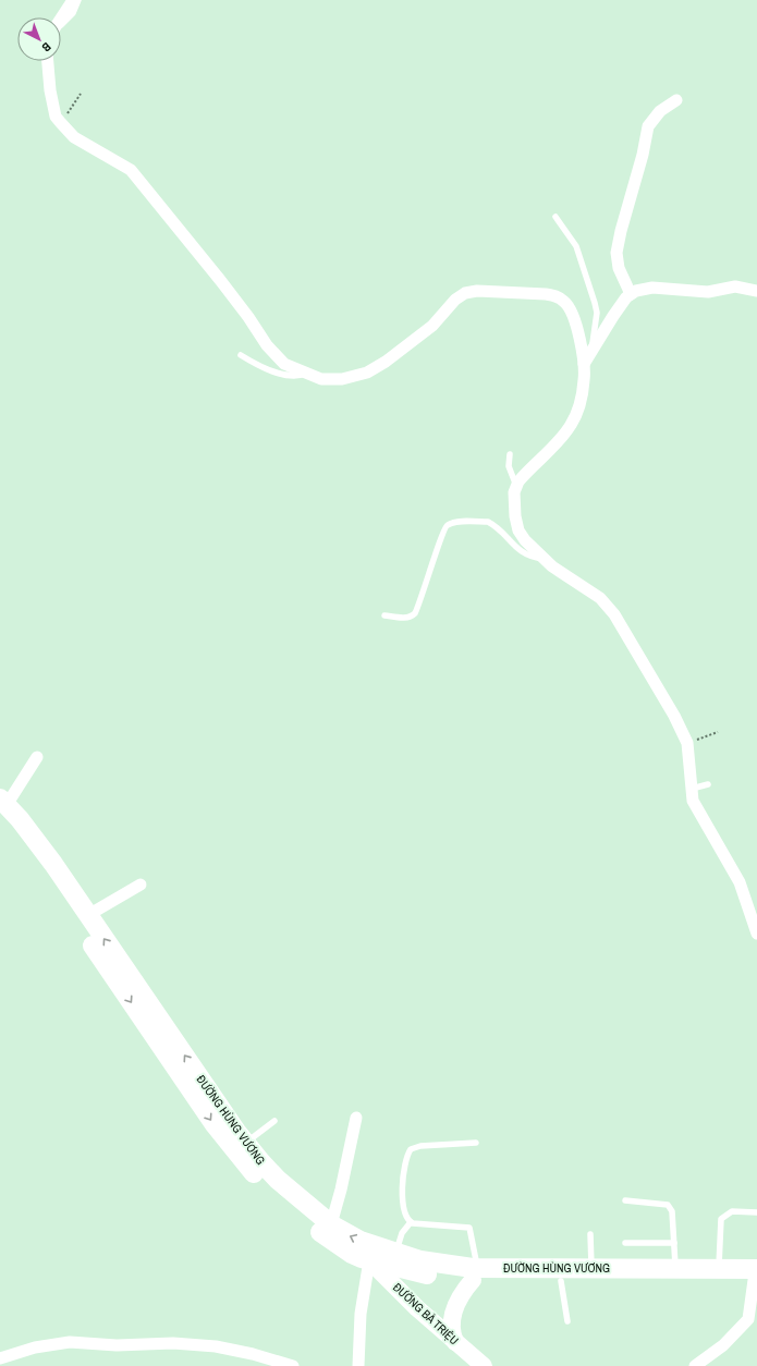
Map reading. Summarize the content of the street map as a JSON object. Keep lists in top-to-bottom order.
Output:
{
  "streets": {
    "main road": ["ĐƯỜNG HÙNG VƯƠNG", "ĐƯỜNG BÀ TRIỆU"]
  },
  "crossings": [
    ["ĐƯỜNG HÙNG VƯƠNG", "ĐƯỜNG BÀ TRIỆU"]
  ],
  "north": "bottom right"
}
